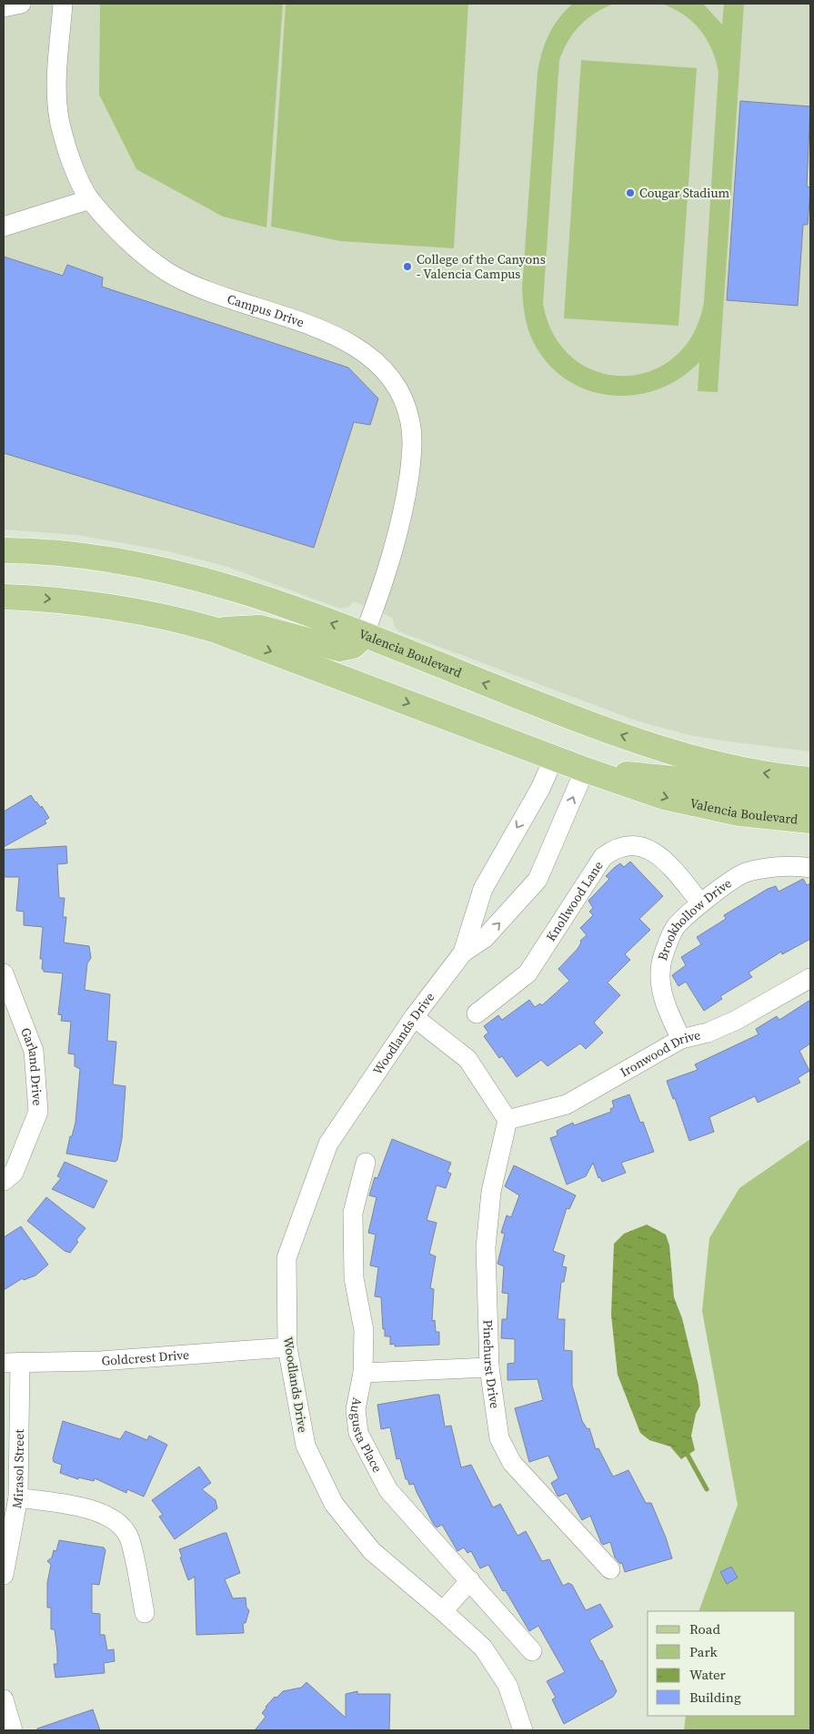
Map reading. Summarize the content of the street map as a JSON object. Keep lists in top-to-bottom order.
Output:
{
  "streets": {
    "main road": ["Valencia Boulevard"],
    "street": [
      "Campus Drive",
      "Knollwood Lane",
      "Brookhollow Drive",
      "Woodlands Drive",
      "Ironwood Drive",
      "Garland Drive",
      "Goldcrest Drive",
      "Pinehurst Drive",
      "Augusta Place",
      "Mirasol Street"
    ]
  },
  "crossings": [
    ["Campus Drive", "Valencia Boulevard"],
    ["Valencia Boulevard", "Woodlands Drive"],
    ["Knollwood Lane", "Brookhollow Drive"],
    ["Brookhollow Drive", "Ironwood Drive"],
    ["Woodlands Drive", "Goldcrest Drive"],
    ["Ironwood Drive", "Pinehurst Drive"],
    ["Goldcrest Drive", "Mirasol Street"]
  ],
  "places": ["Cougar Stadium", "College of the Canyons - Valencia Campus"],
  "legend": [
    "Road",
    "Park",
    "Water",
    "Building"
  ]
}
